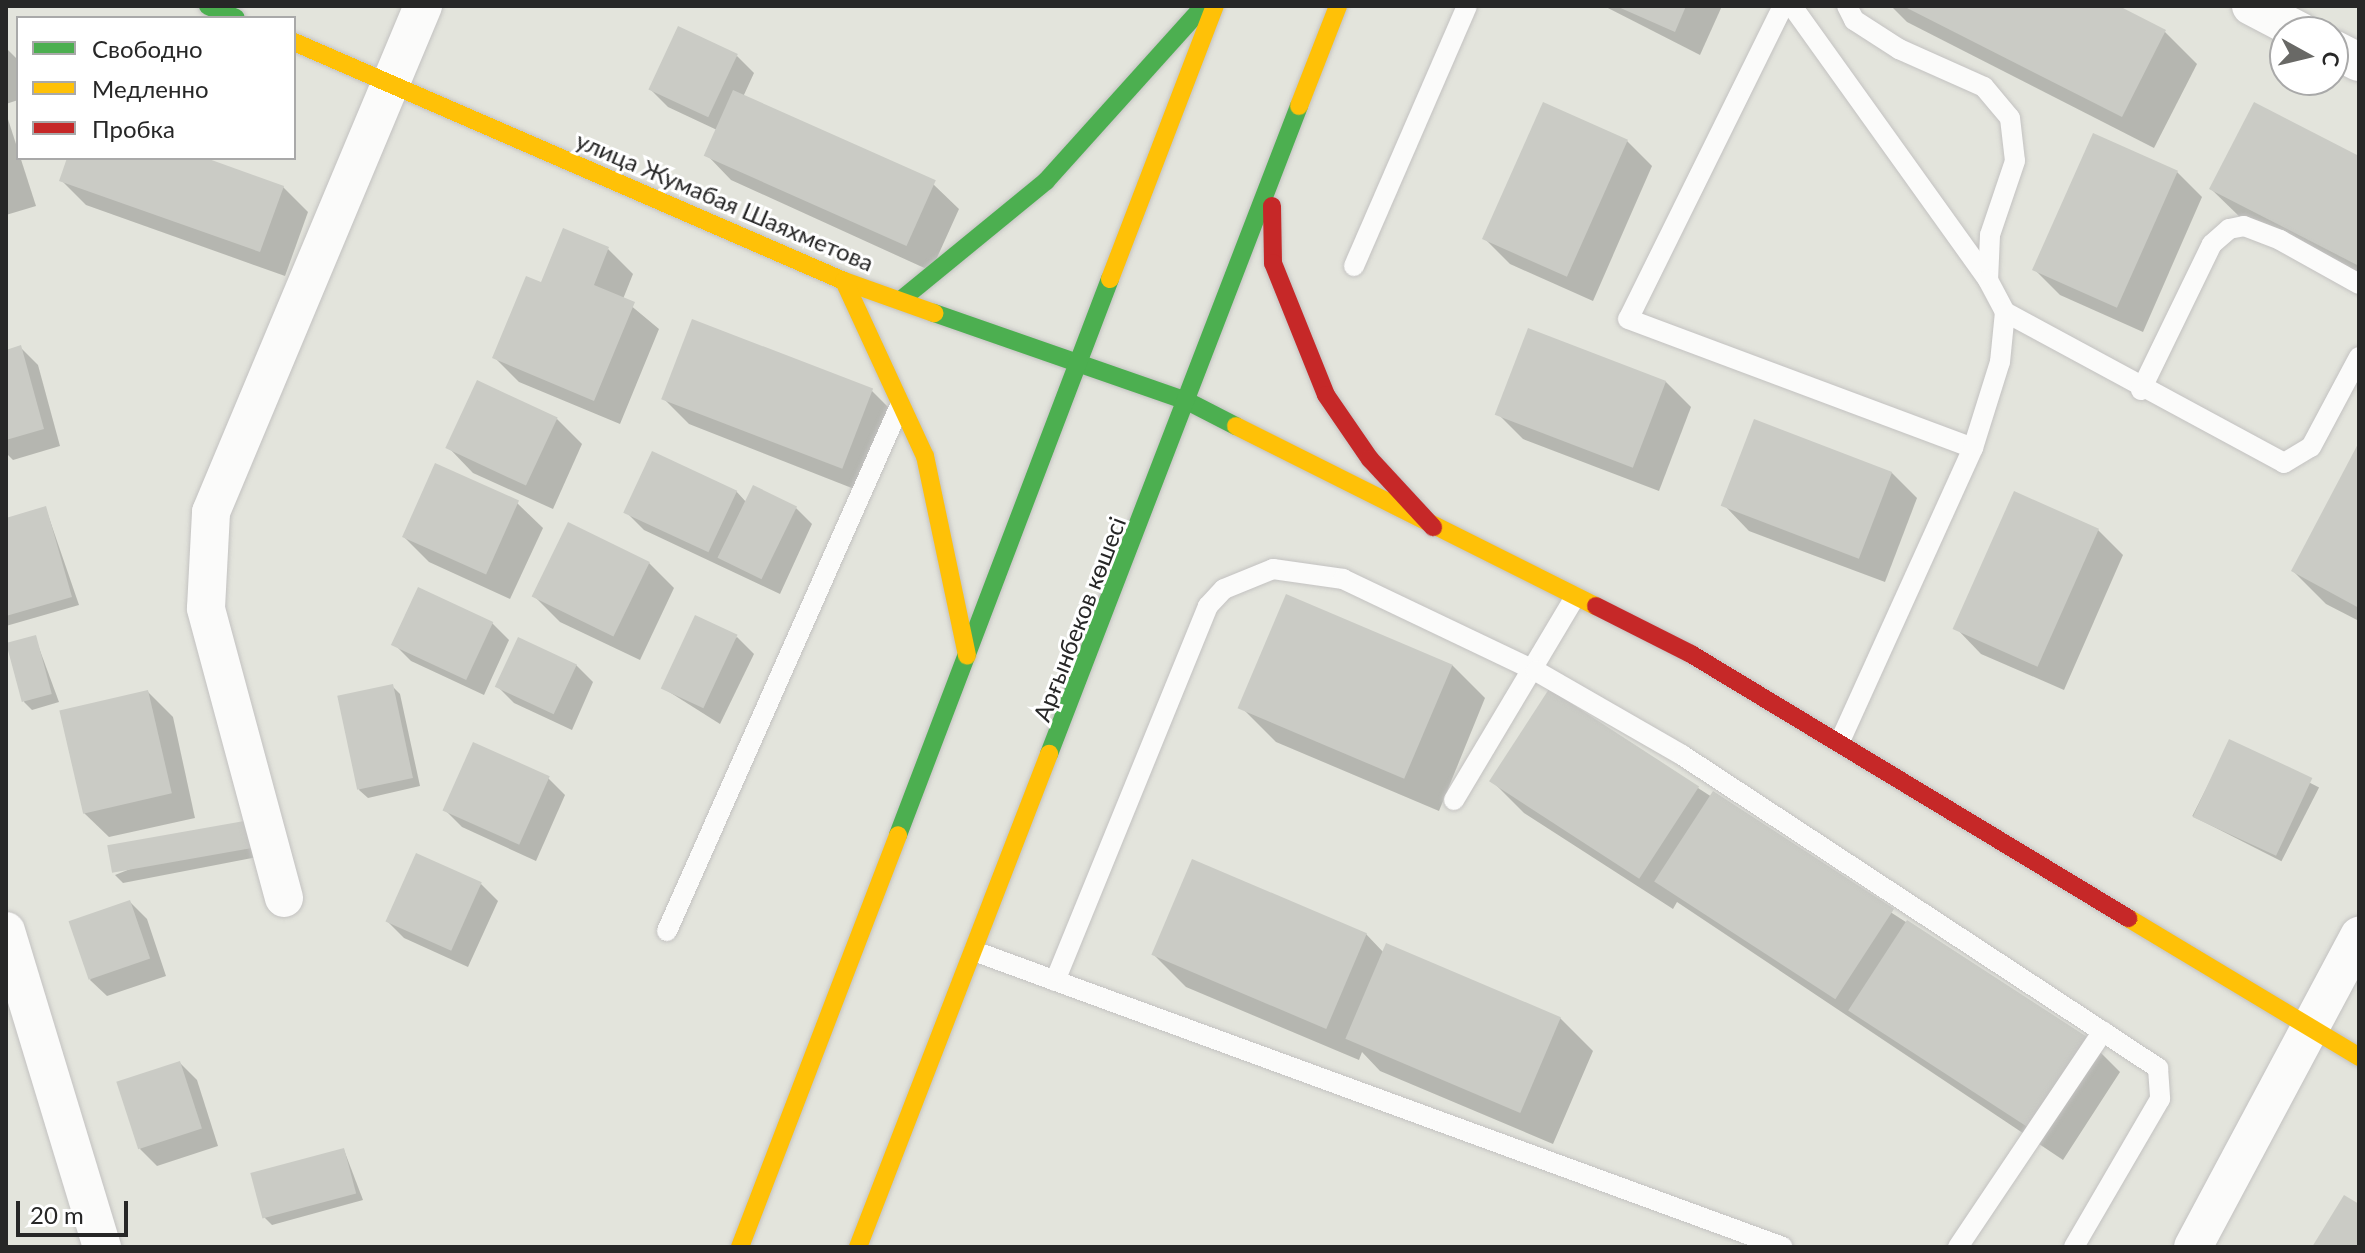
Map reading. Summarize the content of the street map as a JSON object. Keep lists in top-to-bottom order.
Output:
{
  "streets": {
    "main road": ["улица Жумабая Шаяхметова", "Арғынбеков көшесі"]
  },
  "crossings": [
    ["улица Жумабая Шаяхметова", "Арғынбеков көшесі"]
  ],
  "legend": ["Свободно", "Медленно", "Пробка"],
  "scale_bar": "20 m",
  "north": "right"
}
